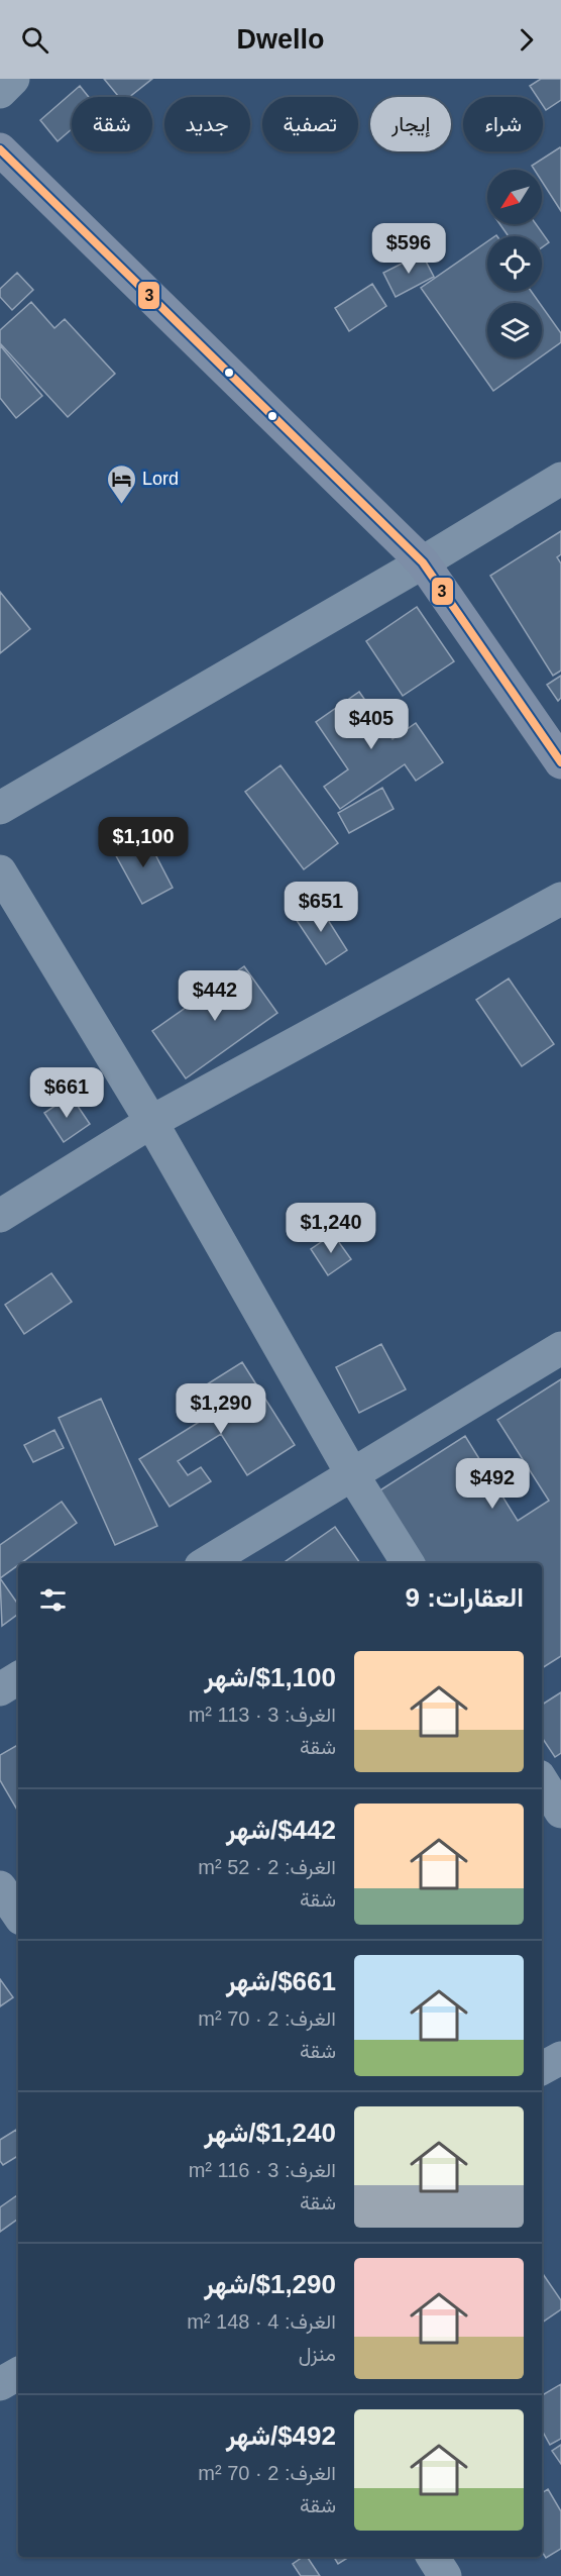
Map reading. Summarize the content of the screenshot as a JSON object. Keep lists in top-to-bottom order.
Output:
{
  "places": {
    "hotel": ["Lord"]
  },
  "lines": ["transit line 3"],
  "north": "bottom left",
  "page": {
    "header": "Dwello",
    "chip": [
      "شراء",
      "إيجار",
      "تصفية",
      "جديد",
      "شقة"
    ],
    "price": [
      "$596",
      "$405",
      "$1,100",
      "$651",
      "$442",
      "$661",
      "$1,240",
      "$1,290",
      "$492"
    ],
    "heading": "العقارات: 9",
    "list": [
      {
        "name": "$1,100/شهر",
        "note": "الغرف: 3 · 113 m² · شقة"
      },
      {
        "name": "$442/شهر",
        "note": "الغرف: 2 · 52 m² · شقة"
      },
      {
        "name": "$661/شهر",
        "note": "الغرف: 2 · 70 m² · شقة"
      },
      {
        "name": "$1,240/شهر",
        "note": "الغرف: 3 · 116 m² · شقة"
      },
      {
        "name": "$1,290/شهر",
        "note": "الغرف: 4 · 148 m² · منزل"
      },
      {
        "name": "$492/شهر",
        "note": "الغرف: 2 · 70 m² · شقة"
      }
    ]
  }
}
